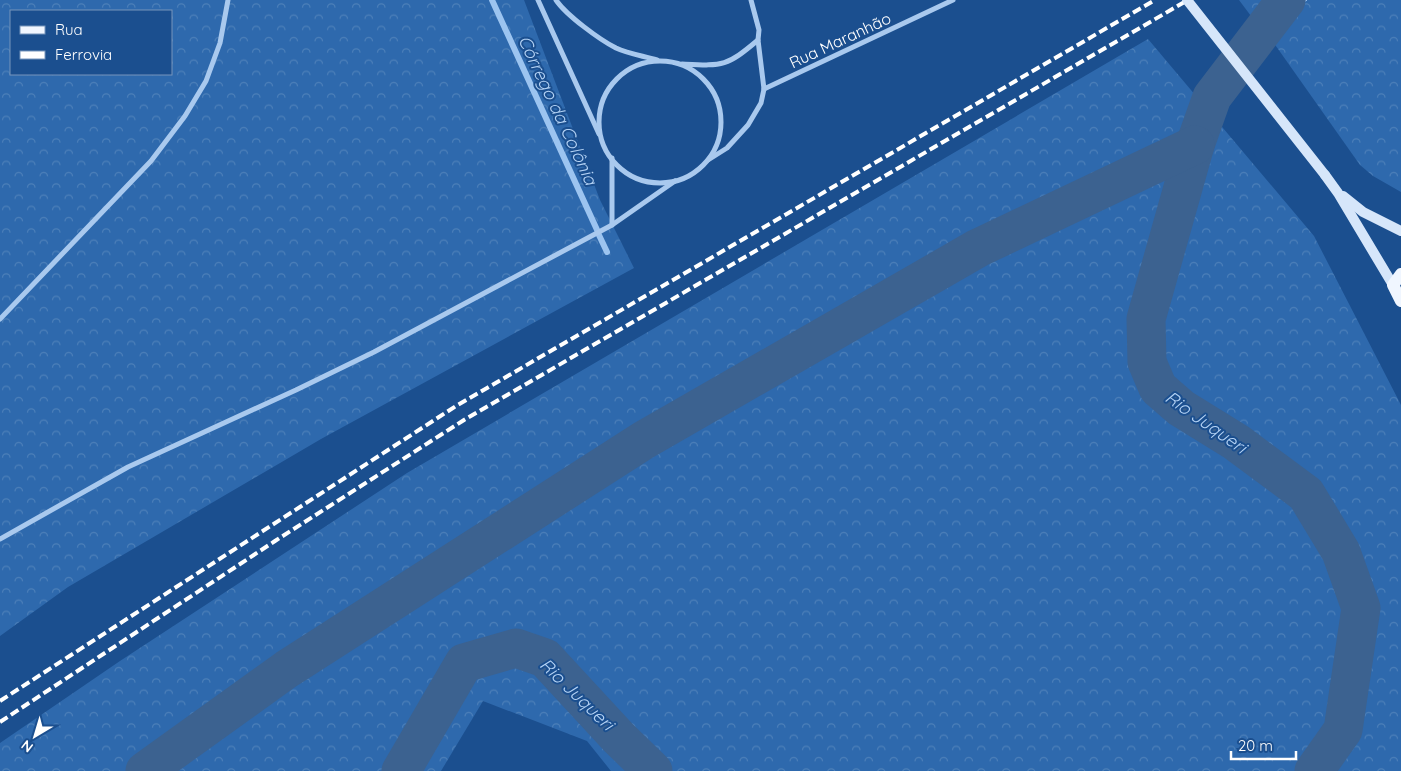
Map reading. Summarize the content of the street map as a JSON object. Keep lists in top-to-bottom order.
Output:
{
  "streets": {
    "street": ["Rua Maranhão"]
  },
  "water": ["Córrego da Colônia", "Rio Juqueri"],
  "legend": ["Rua", "Ferrovia"],
  "scale_bar": "20 m",
  "north": "bottom left"
}
